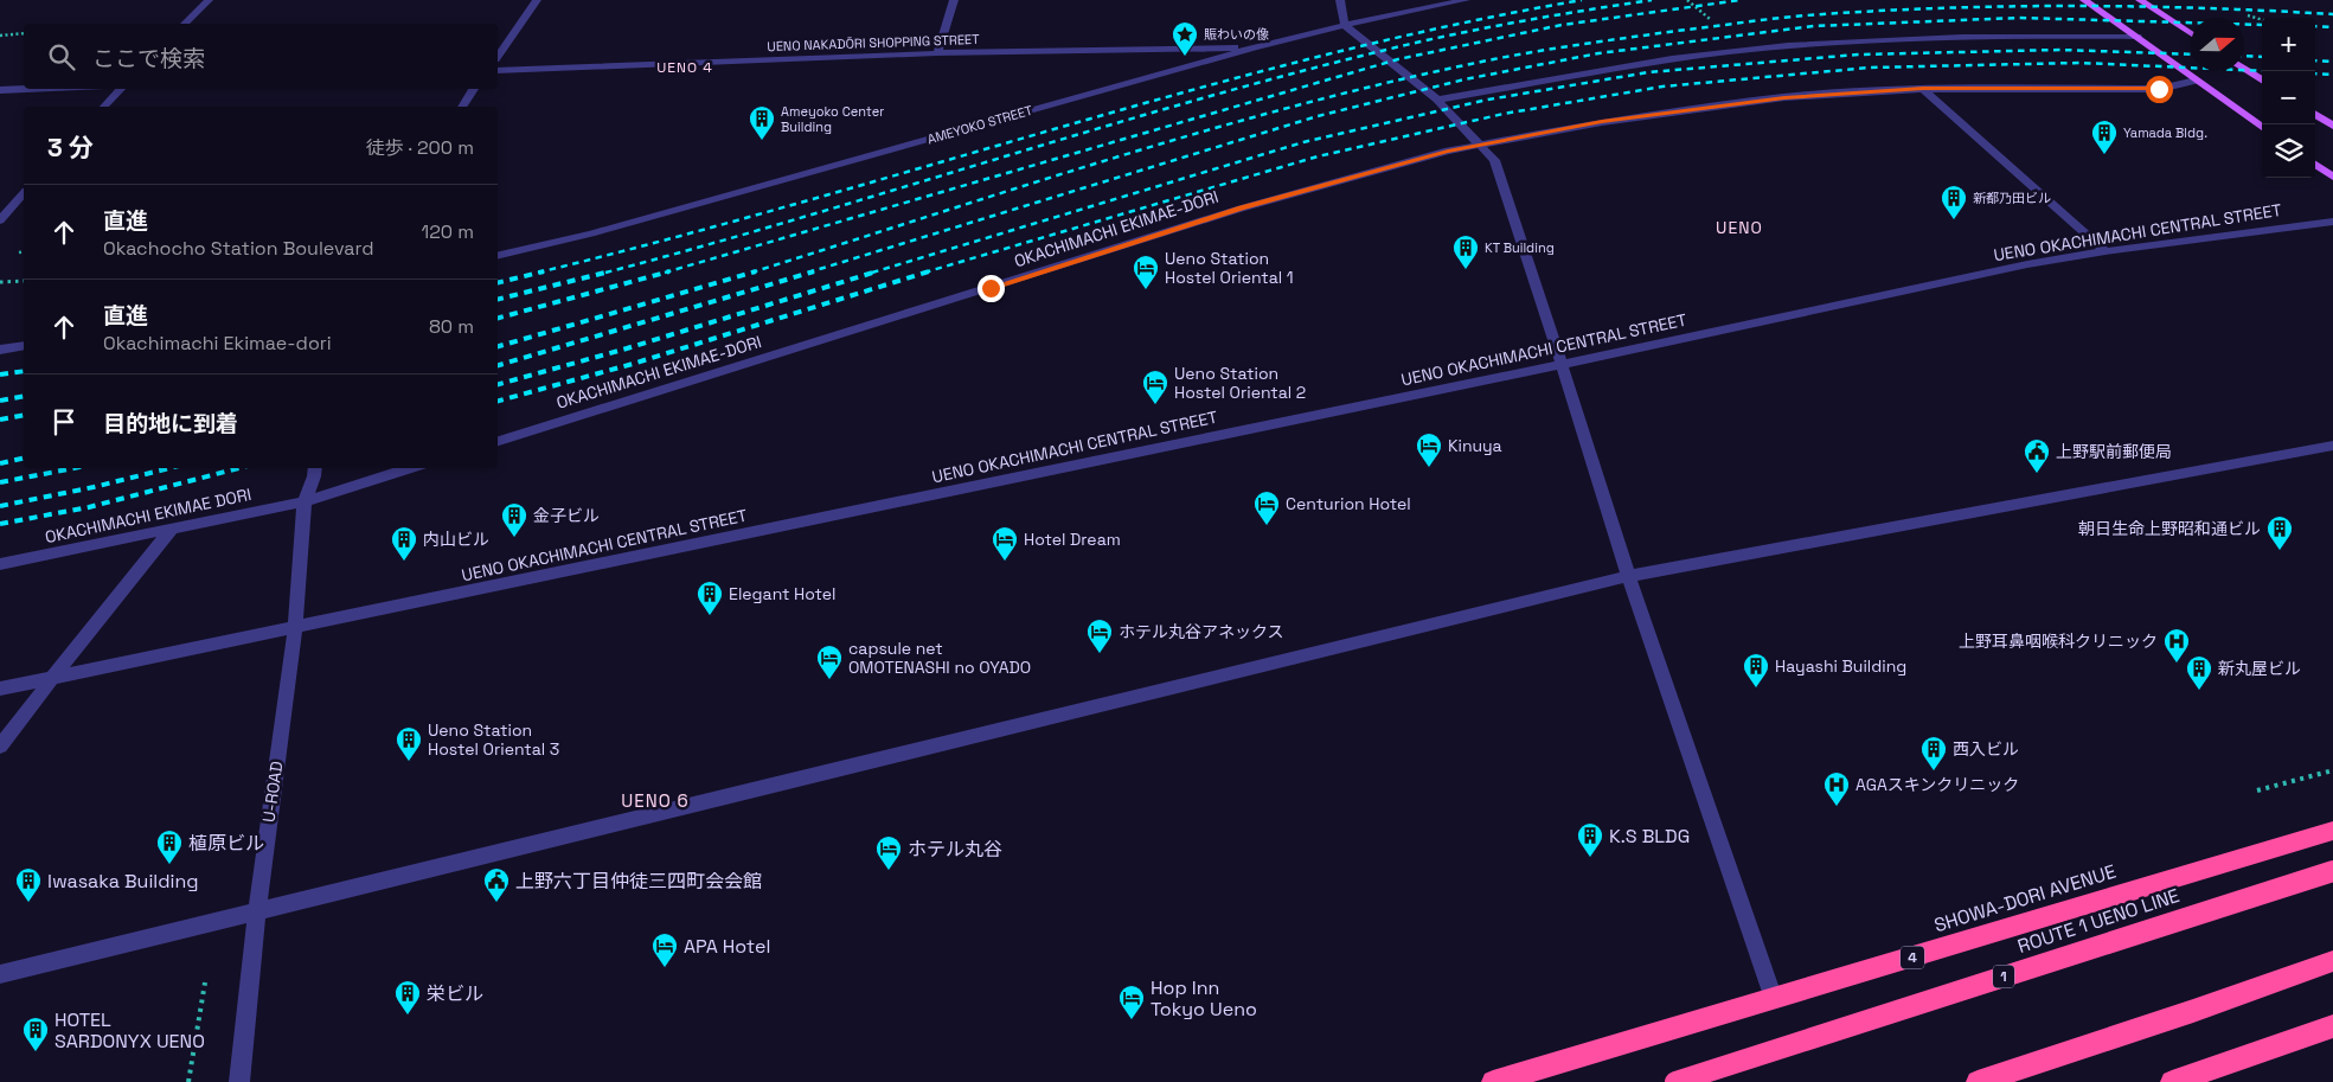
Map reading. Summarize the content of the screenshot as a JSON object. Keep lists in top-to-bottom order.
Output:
{
  "streets": {
    "highway": [
      "SHOWA-DORI AVENUE",
      "ROUTE 1 UENO LINE",
      "4",
      "1"
    ],
    "street": [
      "UENO NAKADŌRI SHOPPING STREET",
      "AMEYOKO STREET",
      "OKACHIMACHI EKIMAE-DORI",
      "UENO OKACHIMACHI CENTRAL STREET",
      "OKACHIMACHI EKIMAE DORI",
      "U-ROAD"
    ]
  },
  "crossings": [
    ["UENO NAKADŌRI SHOPPING STREET", "AMEYOKO STREET"],
    ["UENO OKACHIMACHI CENTRAL STREET", "U-ROAD"],
    ["OKACHIMACHI EKIMAE DORI", "U-ROAD"]
  ],
  "districts": ["UENO 4", "UENO", "UENO 6"],
  "places": {
    "place": ["賑わいの像"],
    "building": [
      "Ameyoko Center Building",
      "Yamada Bldg.",
      "新都乃田ビル",
      "KT Building",
      "金子ビル",
      "朝日生命上野昭和通ビル",
      "内山ビル",
      "Elegant Hotel",
      "Hayashi Building",
      "新丸屋ビル",
      "Ueno Station Hostel Oriental 3",
      "西入ビル",
      "K.S BLDG",
      "植原ビル",
      "Iwasaka Building",
      "栄ビル",
      "HOTEL SARDONYX UENO"
    ],
    "hotel": [
      "Ueno Station Hostel Oriental 1",
      "Ueno Station Hostel Oriental 2",
      "Kinuya",
      "Centurion Hotel",
      "Hotel Dream",
      "ホテル丸谷アネックス",
      "capsule net OMOTENASHI no OYADO",
      "ホテル丸谷",
      "APA Hotel",
      "Hop Inn Tokyo Ueno"
    ],
    "public building": ["上野駅前郵便局", "上野六丁目仲徒三四町会会館"],
    "hospital": ["上野耳鼻咽喉科クリニック", "AGAスキンクリニック"]
  },
  "north": "right",
  "page": {
    "map_buttons": ["+", "−"],
    "search": "ここで検索",
    "heading": ["3 分", "徒歩 · 200 m"],
    "list": [
      ["直進", "Okachocho Station Boulevard", "120 m"],
      ["直進", "Okachimachi Ekimae-dori", "80 m"],
      "目的地に到着"
    ]
  }
}
